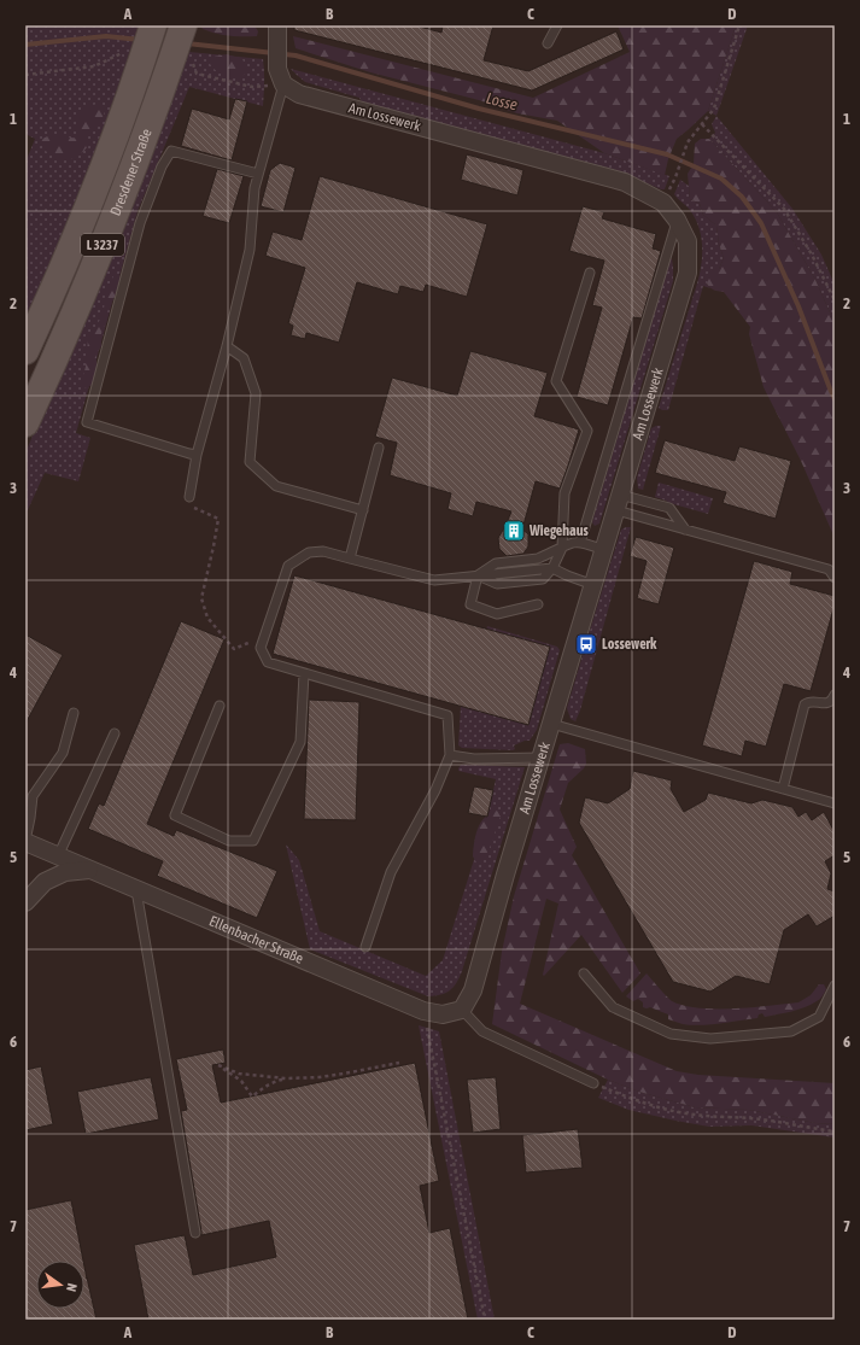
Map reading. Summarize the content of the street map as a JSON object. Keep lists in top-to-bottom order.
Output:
{
  "streets": {
    "main road": ["Dresdener Straße", "L 3237"],
    "street": ["Am Lossewerk", "Ellenbacher Straße"]
  },
  "water": ["Losse"],
  "places": {
    "building": ["Wiegehaus"],
    "bus stop": ["Lossewerk"]
  },
  "north": "right",
  "grid": {
    "columns": [
      "A",
      "B",
      "C",
      "D"
    ],
    "rows": [
      "1",
      "2",
      "3",
      "4",
      "5",
      "6",
      "7"
    ]
  }
}
